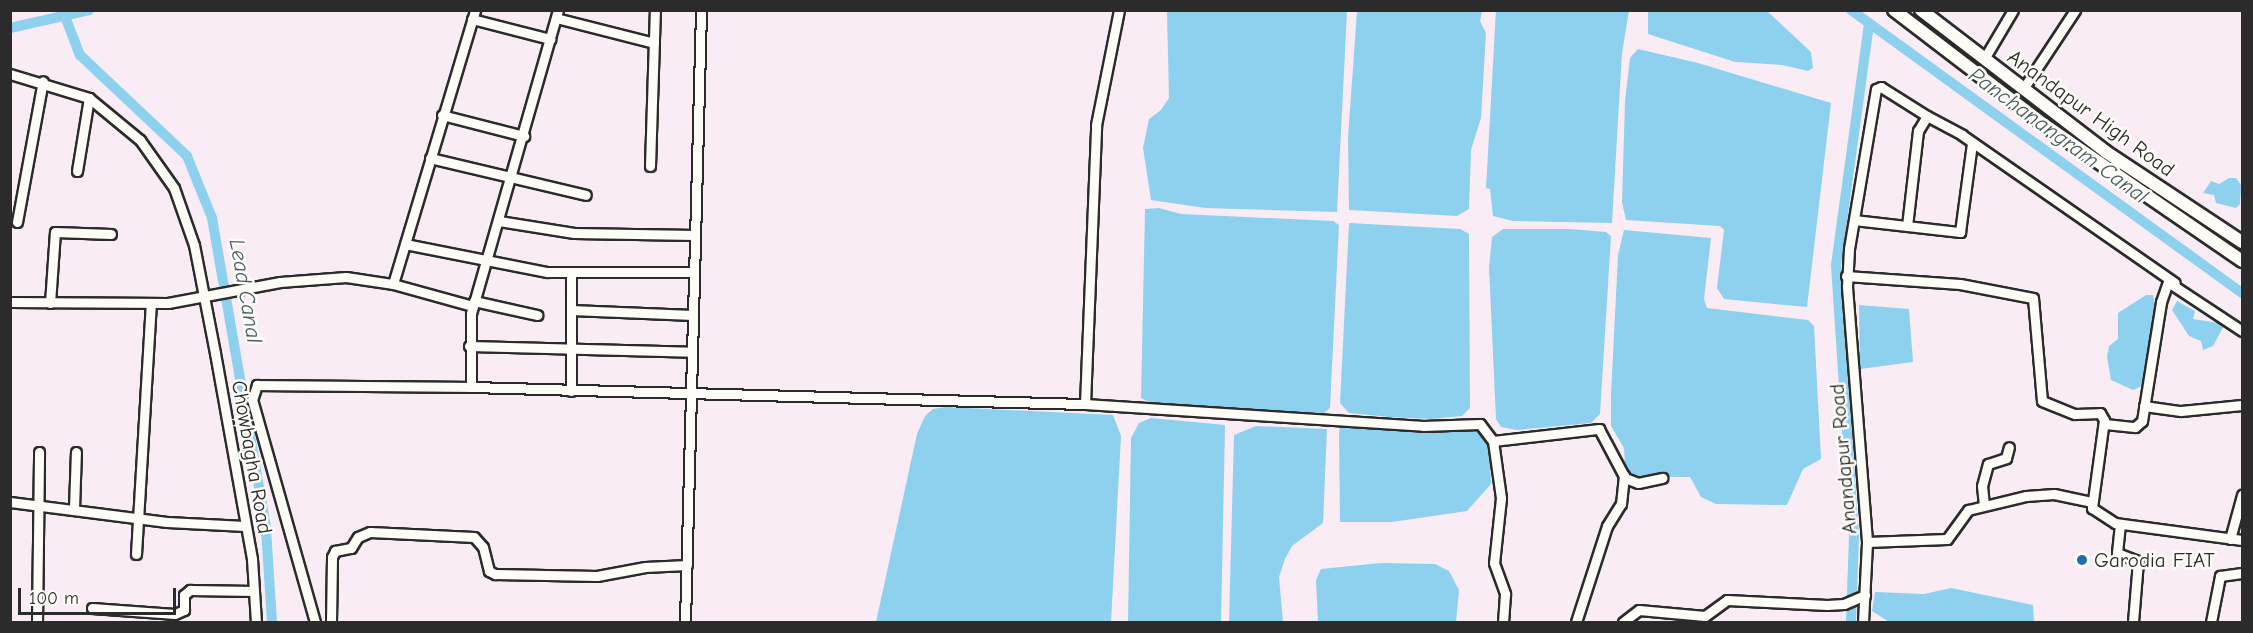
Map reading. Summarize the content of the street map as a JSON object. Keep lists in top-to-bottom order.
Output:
{
  "streets": {
    "main road": ["Anandapur High Road"],
    "street": ["Chowbagha Road", "Anandapur Road"]
  },
  "water": ["Panchanangram Canal", "Lead Canal"],
  "places": ["Garodia FIAT"],
  "scale_bar": "100 m"
}
